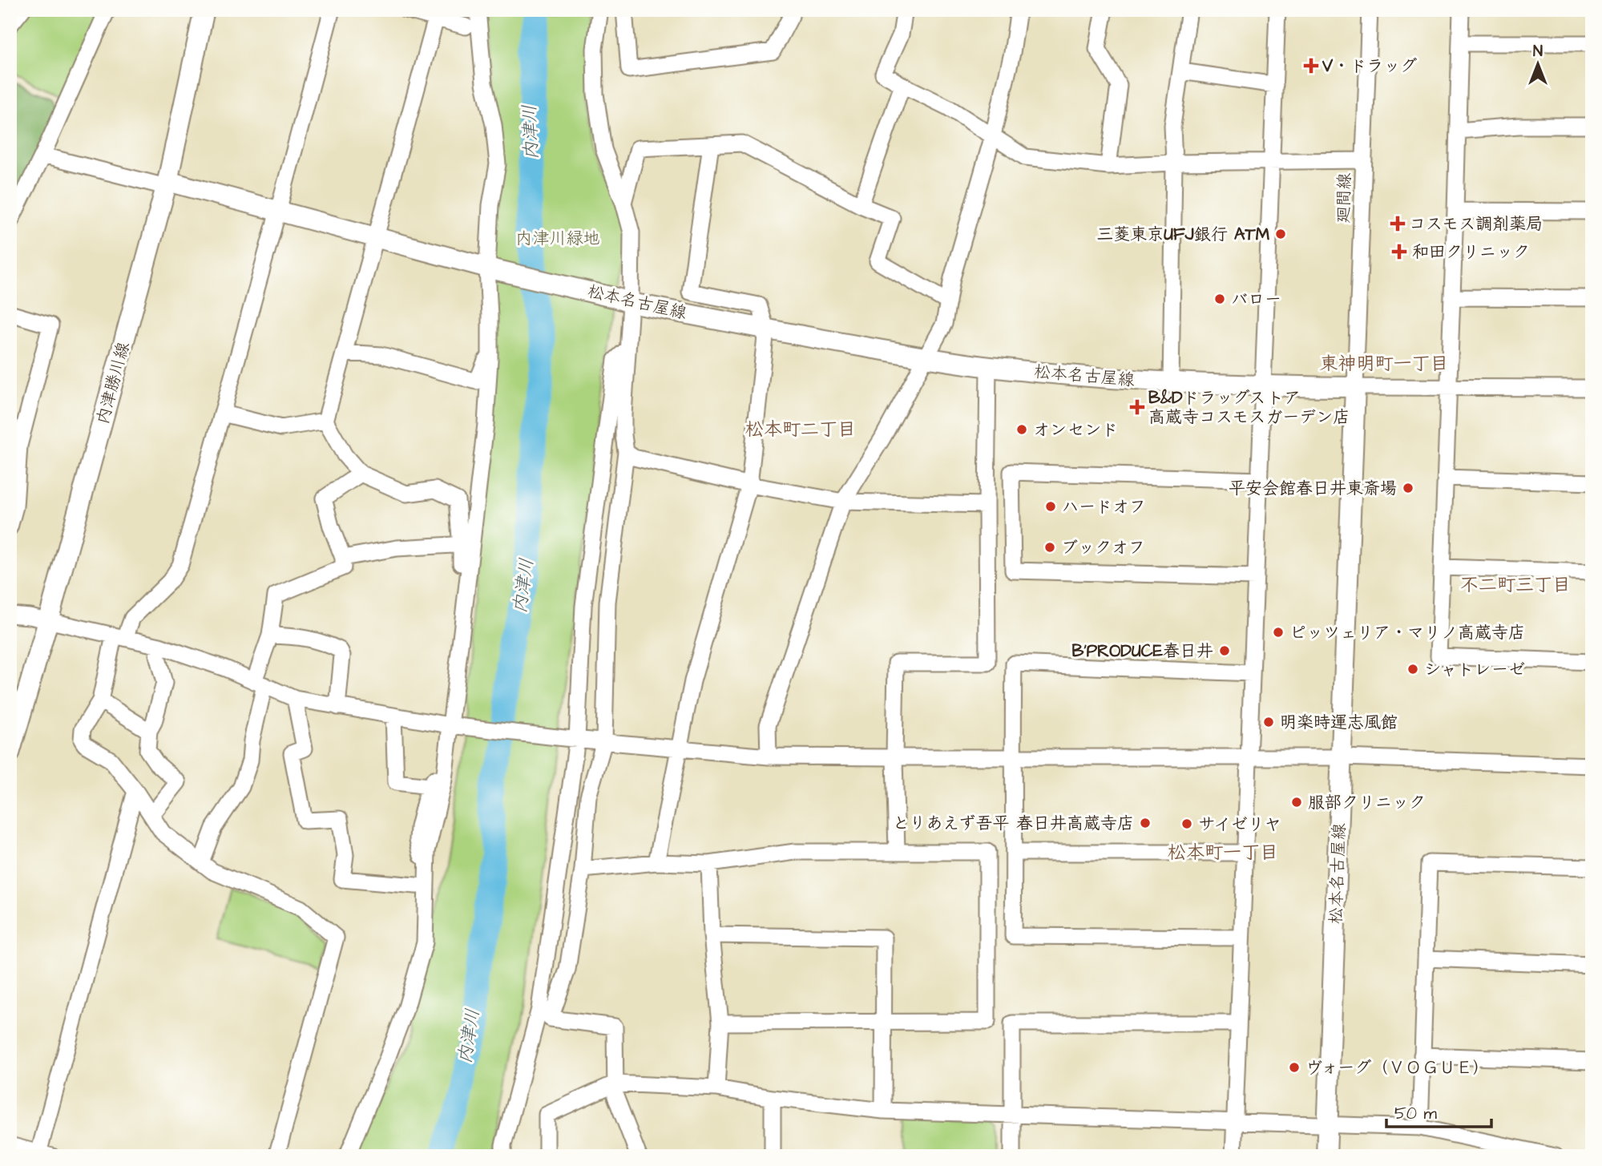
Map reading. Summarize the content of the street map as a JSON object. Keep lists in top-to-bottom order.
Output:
{
  "streets": {
    "main road": ["松本名古屋線", "内津勝川線"],
    "street": ["廻間線"]
  },
  "crossings": [
    ["廻間線", "松本名古屋線"],
    ["松本名古屋線", "内津勝川線"]
  ],
  "districts": [
    "東神明町一丁目",
    "松本町二丁目",
    "不二町三丁目",
    "松本町一丁目"
  ],
  "water": ["内津川"],
  "parks": ["内津川緑地"],
  "places": {
    "health": [
      "V・ドラッグ",
      "コスモス調剤薬局",
      "和田クリニック",
      "B&Dドラッグストア 高蔵寺コスモスガーデン店"
    ],
    "other": [
      "三菱東京UFJ銀行 ATM",
      "バロー",
      "オンセンド",
      "平安会館春日井東斎場",
      "ハードオフ",
      "ブックオフ",
      "ピッツェリア・マリノ高蔵寺店",
      "B'PRODUCE春日井",
      "シャトレーゼ",
      "明楽時運志風館",
      "服部クリニック",
      "とりあえず吾平 春日井高蔵寺店",
      "サイゼリヤ",
      "ヴォーグ（ＶＯＧＵＥ）"
    ]
  },
  "scale_bar": "50 m",
  "north": "top"
}
